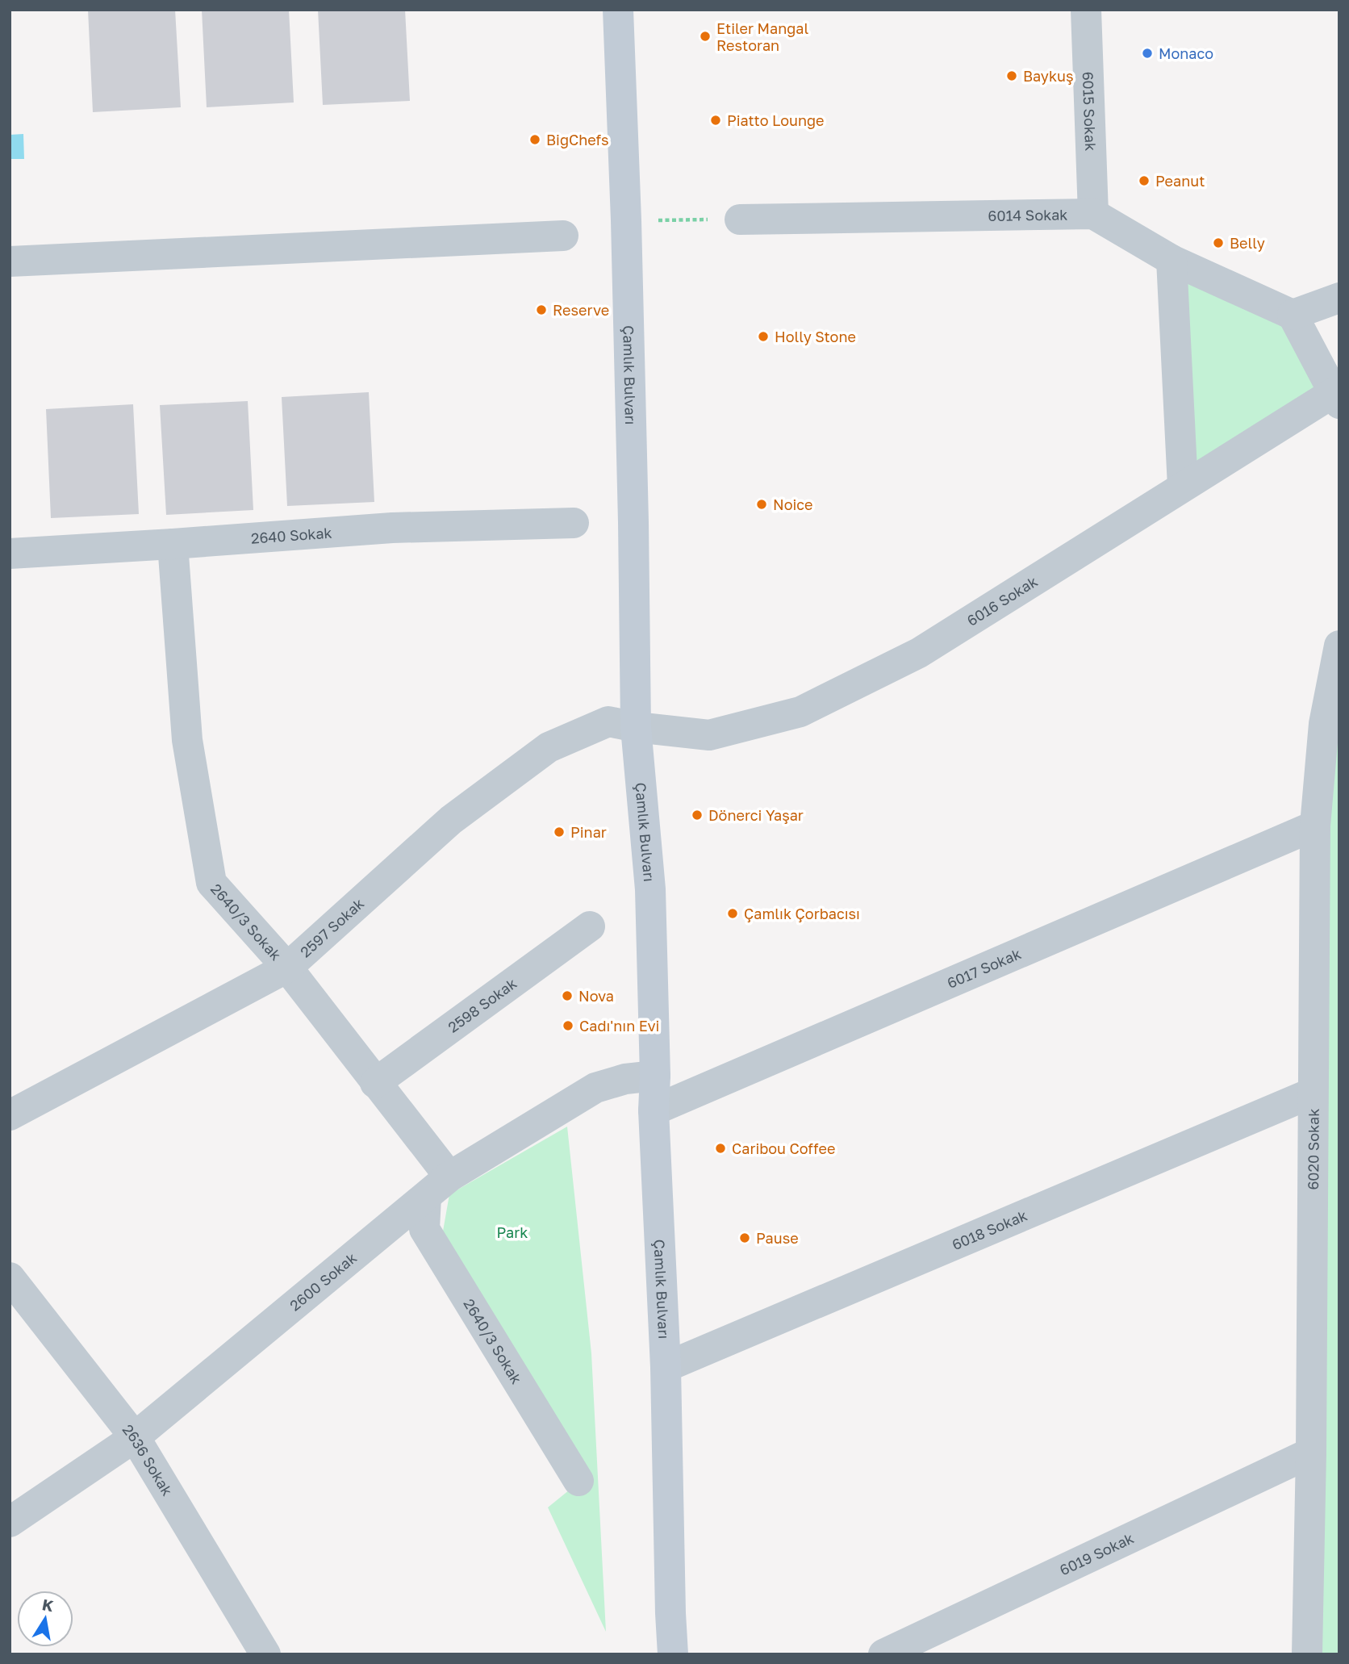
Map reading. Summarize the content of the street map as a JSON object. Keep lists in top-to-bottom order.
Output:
{
  "streets": {
    "street": [
      "6015 Sokak",
      "6014 Sokak",
      "Çamlık Bulvarı",
      "2640 Sokak",
      "6016 Sokak",
      "2640/3 Sokak",
      "2597 Sokak",
      "6017 Sokak",
      "2598 Sokak",
      "6020 Sokak",
      "6018 Sokak",
      "2600 Sokak",
      "2636 Sokak",
      "6019 Sokak"
    ]
  },
  "crossings": [
    ["6015 Sokak", "6014 Sokak"],
    ["Çamlık Bulvarı", "6016 Sokak"],
    ["Çamlık Bulvarı", "2597 Sokak"],
    ["Çamlık Bulvarı", "6017 Sokak"],
    ["Çamlık Bulvarı", "6018 Sokak"],
    ["Çamlık Bulvarı", "2600 Sokak"],
    ["2640 Sokak", "2640/3 Sokak"],
    ["6016 Sokak", "2597 Sokak"],
    ["2640/3 Sokak", "2597 Sokak"],
    ["2640/3 Sokak", "2598 Sokak"],
    ["2640/3 Sokak", "2600 Sokak"],
    ["6017 Sokak", "6020 Sokak"],
    ["6020 Sokak", "6018 Sokak"],
    ["6020 Sokak", "6019 Sokak"],
    ["2600 Sokak", "2636 Sokak"]
  ],
  "parks": ["Park"],
  "places": [
    "Etiler Mangal Restoran",
    "Monaco",
    "Baykuş",
    "Piatto Lounge",
    "BigChefs",
    "Peanut",
    "Belly",
    "Reserve",
    "Holly Stone",
    "Noice",
    "Dönerci Yaşar",
    "Pinar",
    "Çamlık Çorbacısı",
    "Nova",
    "Cadı'nın Evi",
    "Caribou Coffee",
    "Pause"
  ],
  "north": "top"
}
